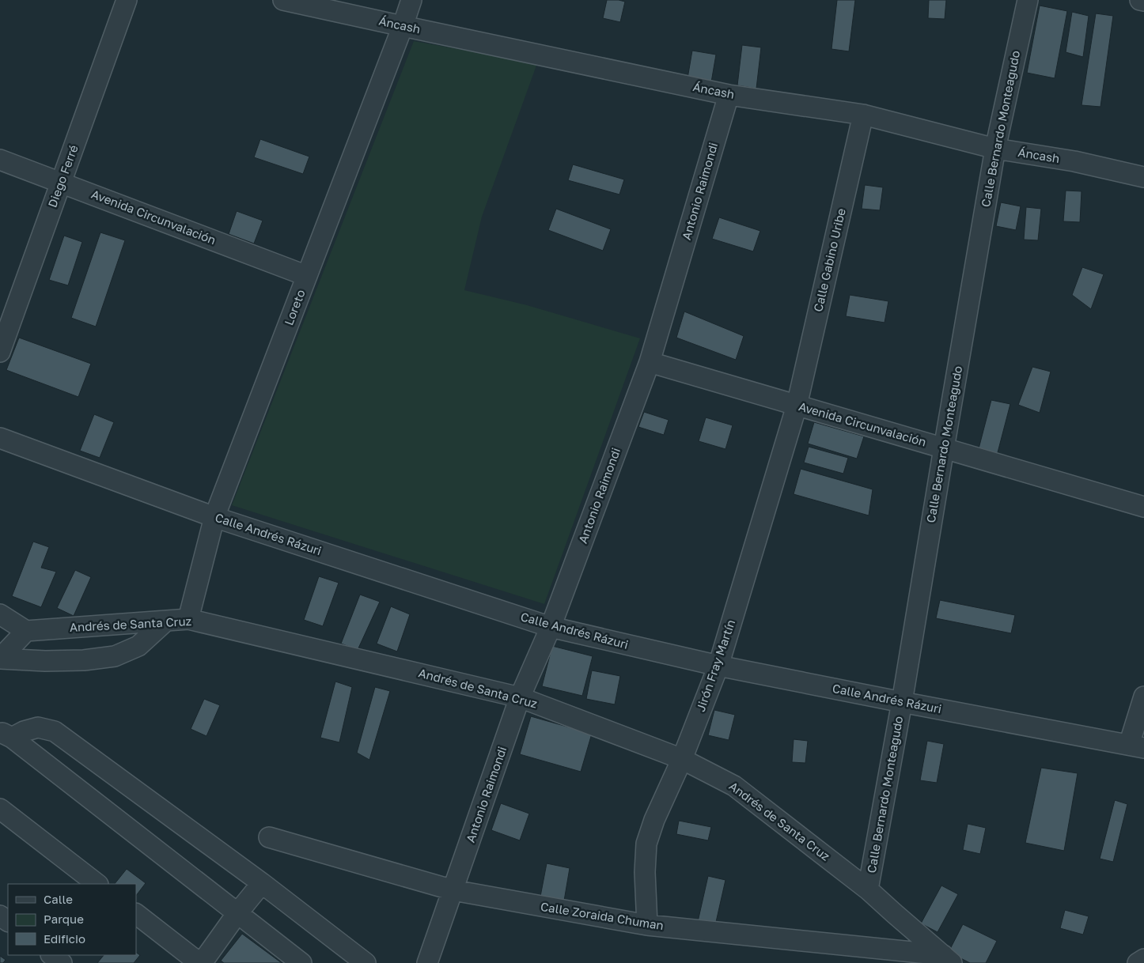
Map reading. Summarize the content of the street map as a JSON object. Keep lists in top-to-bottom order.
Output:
{
  "streets": {
    "street": [
      "Áncash",
      "Calle Bernardo Monteagudo",
      "Diego Ferré",
      "Antonio Raimondi",
      "Avenida Circunvalación",
      "Calle Gabino Uribe",
      "Loreto",
      "Calle Andrés Rázuri",
      "Andrés de Santa Cruz",
      "Jirón Fray Martín",
      "Calle Zoraida Chuman"
    ]
  },
  "crossings": [
    ["Áncash", "Calle Bernardo Monteagudo"],
    ["Áncash", "Antonio Raimondi"],
    ["Áncash", "Calle Gabino Uribe"],
    ["Áncash", "Loreto"],
    ["Calle Bernardo Monteagudo", "Avenida Circunvalación"],
    ["Calle Bernardo Monteagudo", "Calle Andrés Rázuri"],
    ["Calle Bernardo Monteagudo", "Andrés de Santa Cruz"],
    ["Diego Ferré", "Avenida Circunvalación"],
    ["Antonio Raimondi", "Avenida Circunvalación"],
    ["Antonio Raimondi", "Calle Andrés Rázuri"],
    ["Antonio Raimondi", "Andrés de Santa Cruz"],
    ["Antonio Raimondi", "Calle Zoraida Chuman"],
    ["Avenida Circunvalación", "Calle Gabino Uribe"],
    ["Avenida Circunvalación", "Loreto"],
    ["Avenida Circunvalación", "Jirón Fray Martín"],
    ["Calle Gabino Uribe", "Jirón Fray Martín"],
    ["Loreto", "Calle Andrés Rázuri"],
    ["Loreto", "Andrés de Santa Cruz"],
    ["Calle Andrés Rázuri", "Jirón Fray Martín"],
    ["Andrés de Santa Cruz", "Jirón Fray Martín"],
    ["Andrés de Santa Cruz", "Calle Zoraida Chuman"],
    ["Jirón Fray Martín", "Calle Zoraida Chuman"]
  ],
  "legend": ["Calle", "Parque", "Edificio"]
}
